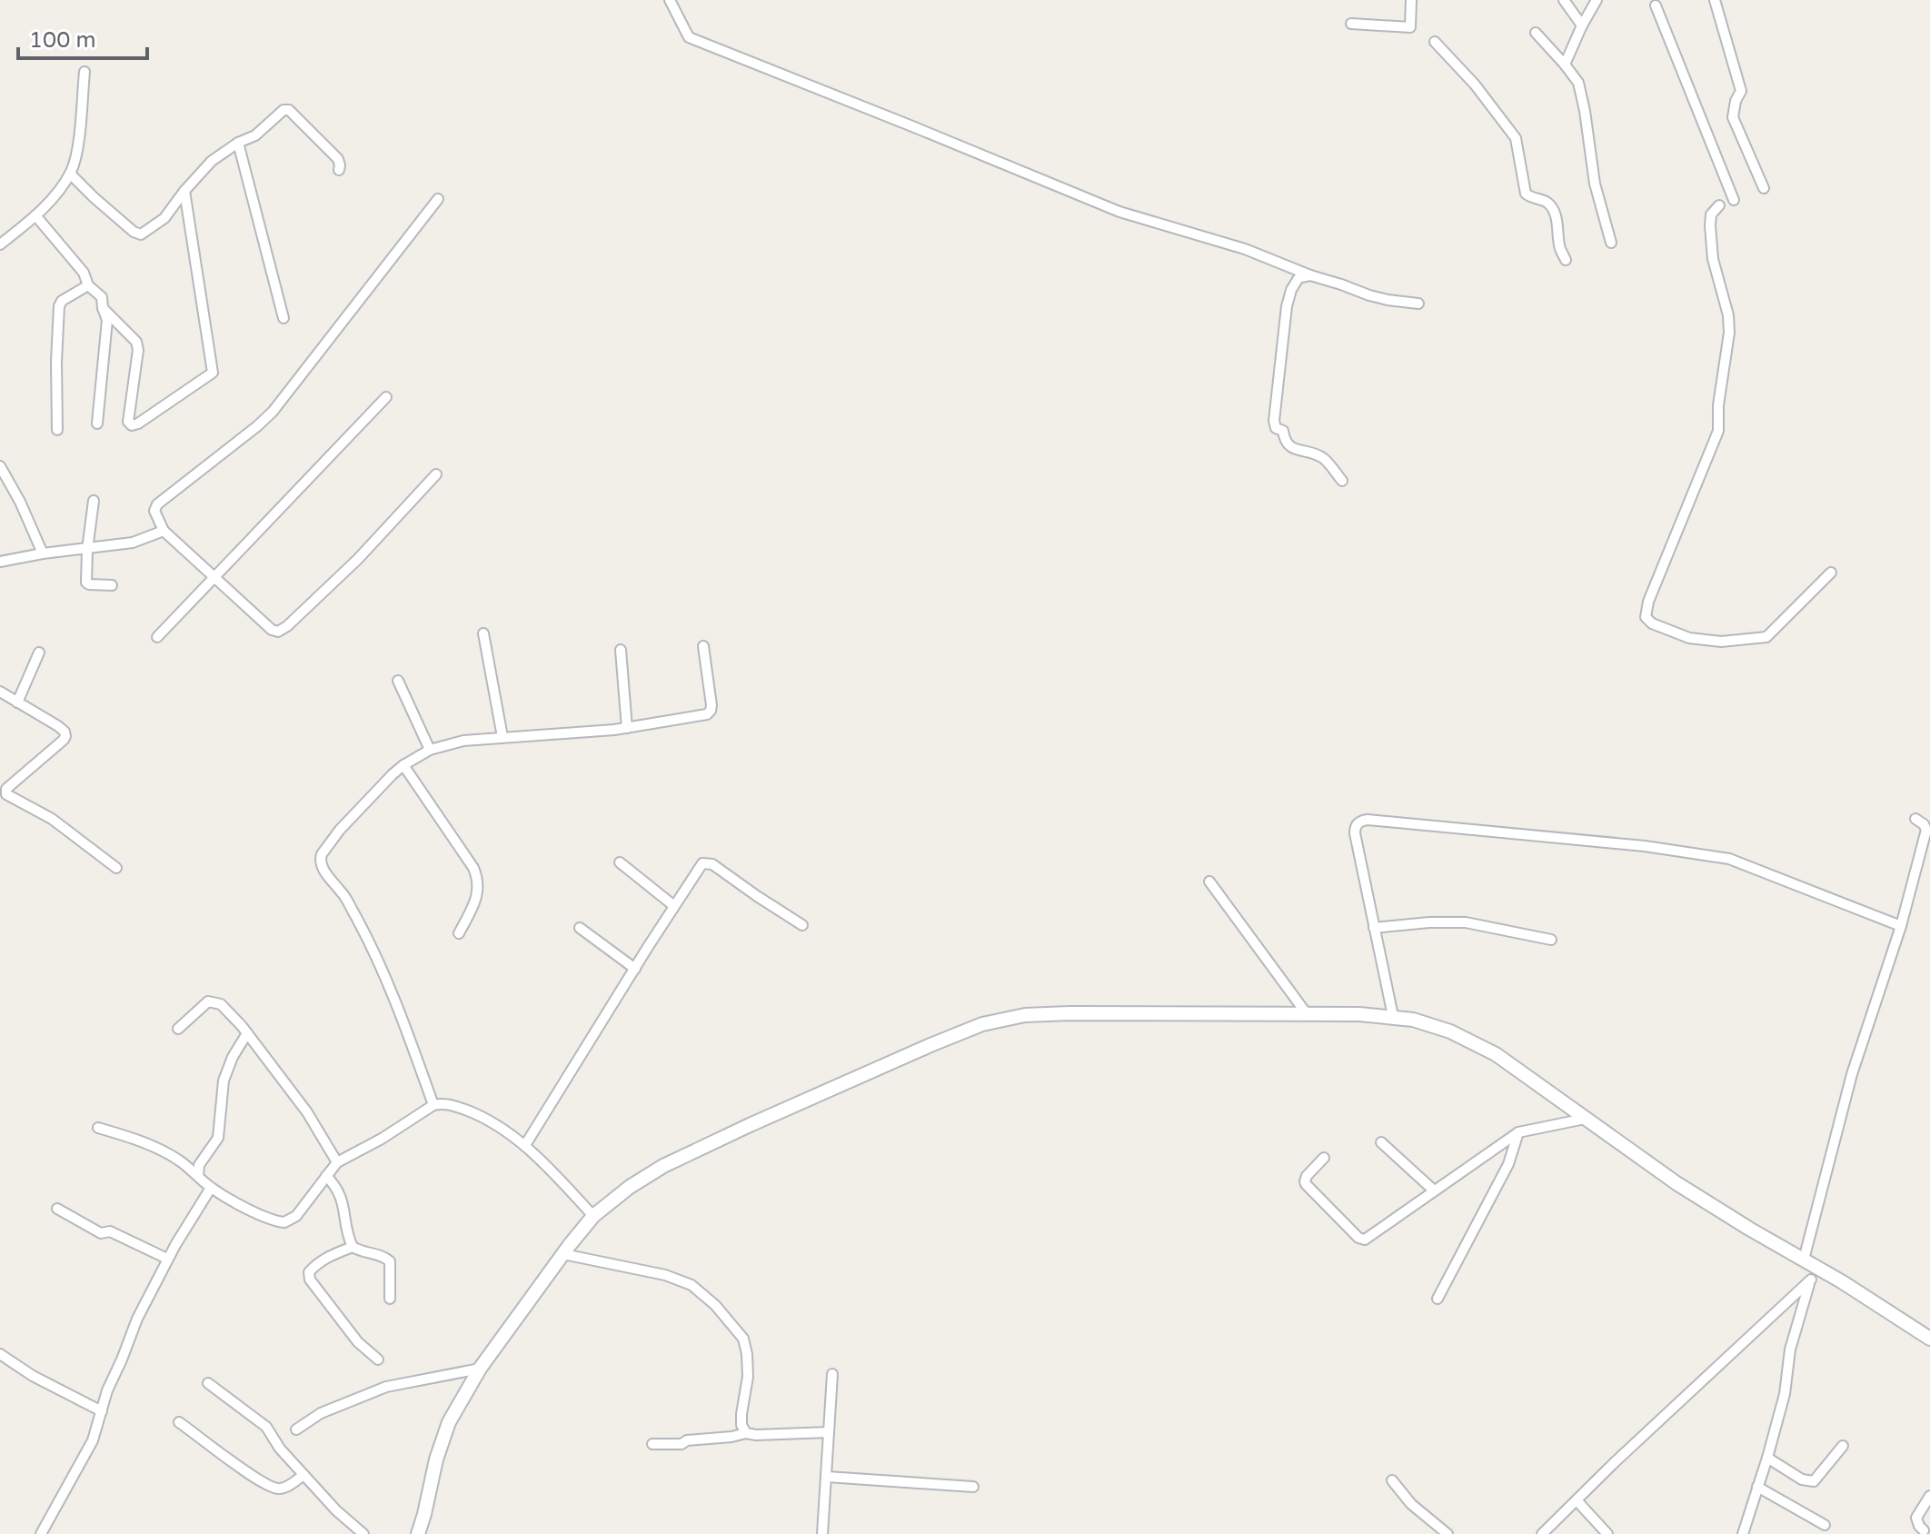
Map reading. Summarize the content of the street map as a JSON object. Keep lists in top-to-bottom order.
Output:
{
  "scale_bar": "100 m"
}
